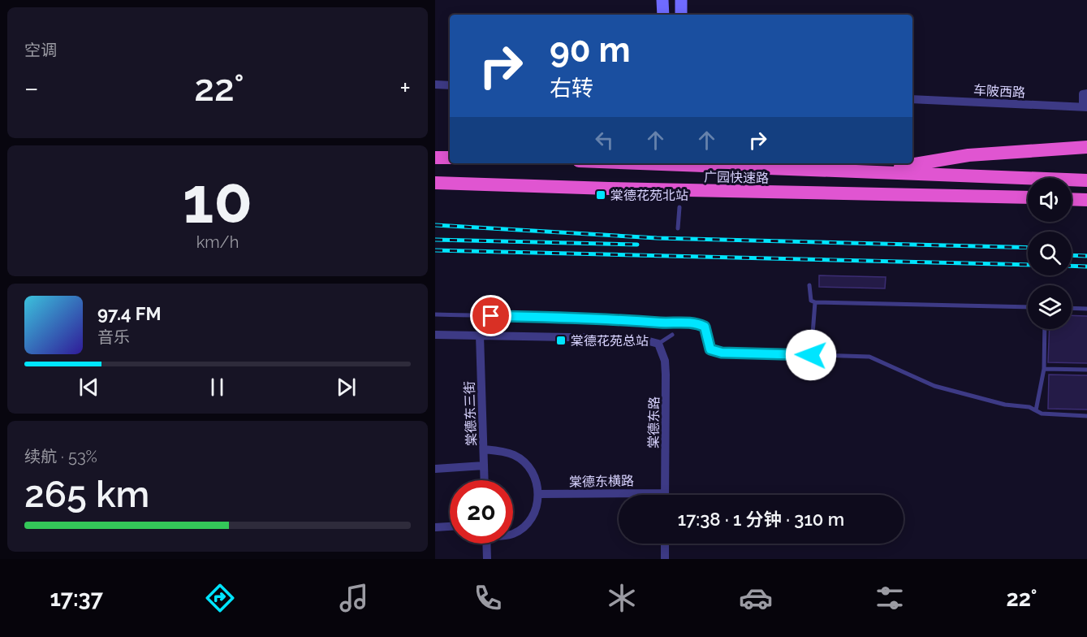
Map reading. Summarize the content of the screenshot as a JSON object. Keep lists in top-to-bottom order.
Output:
{
  "streets": {
    "highway": ["广园快速路"],
    "street": [
      "车陂西路",
      "棠德东三街",
      "棠德东路",
      "棠德东横路"
    ]
  },
  "crossings": [
    ["棠德东路", "棠德东横路"]
  ],
  "places": {
    "transit": ["棠德花苑北站", "棠德花苑总站"]
  },
  "page": {
    "tile": [
      "空调",
      ["10", "km/h"],
      ["续航 · 53%", "265 km"]
    ],
    "turn": ["90 m", "右转"],
    "heat": ["−", "22°", "+"],
    "song": ["97.4 FM", "音乐"],
    "limit": "20",
    "trip": "17:38 · 1 分钟 · 310 m",
    "tabs": ["17:37", "22°"]
  }
}
